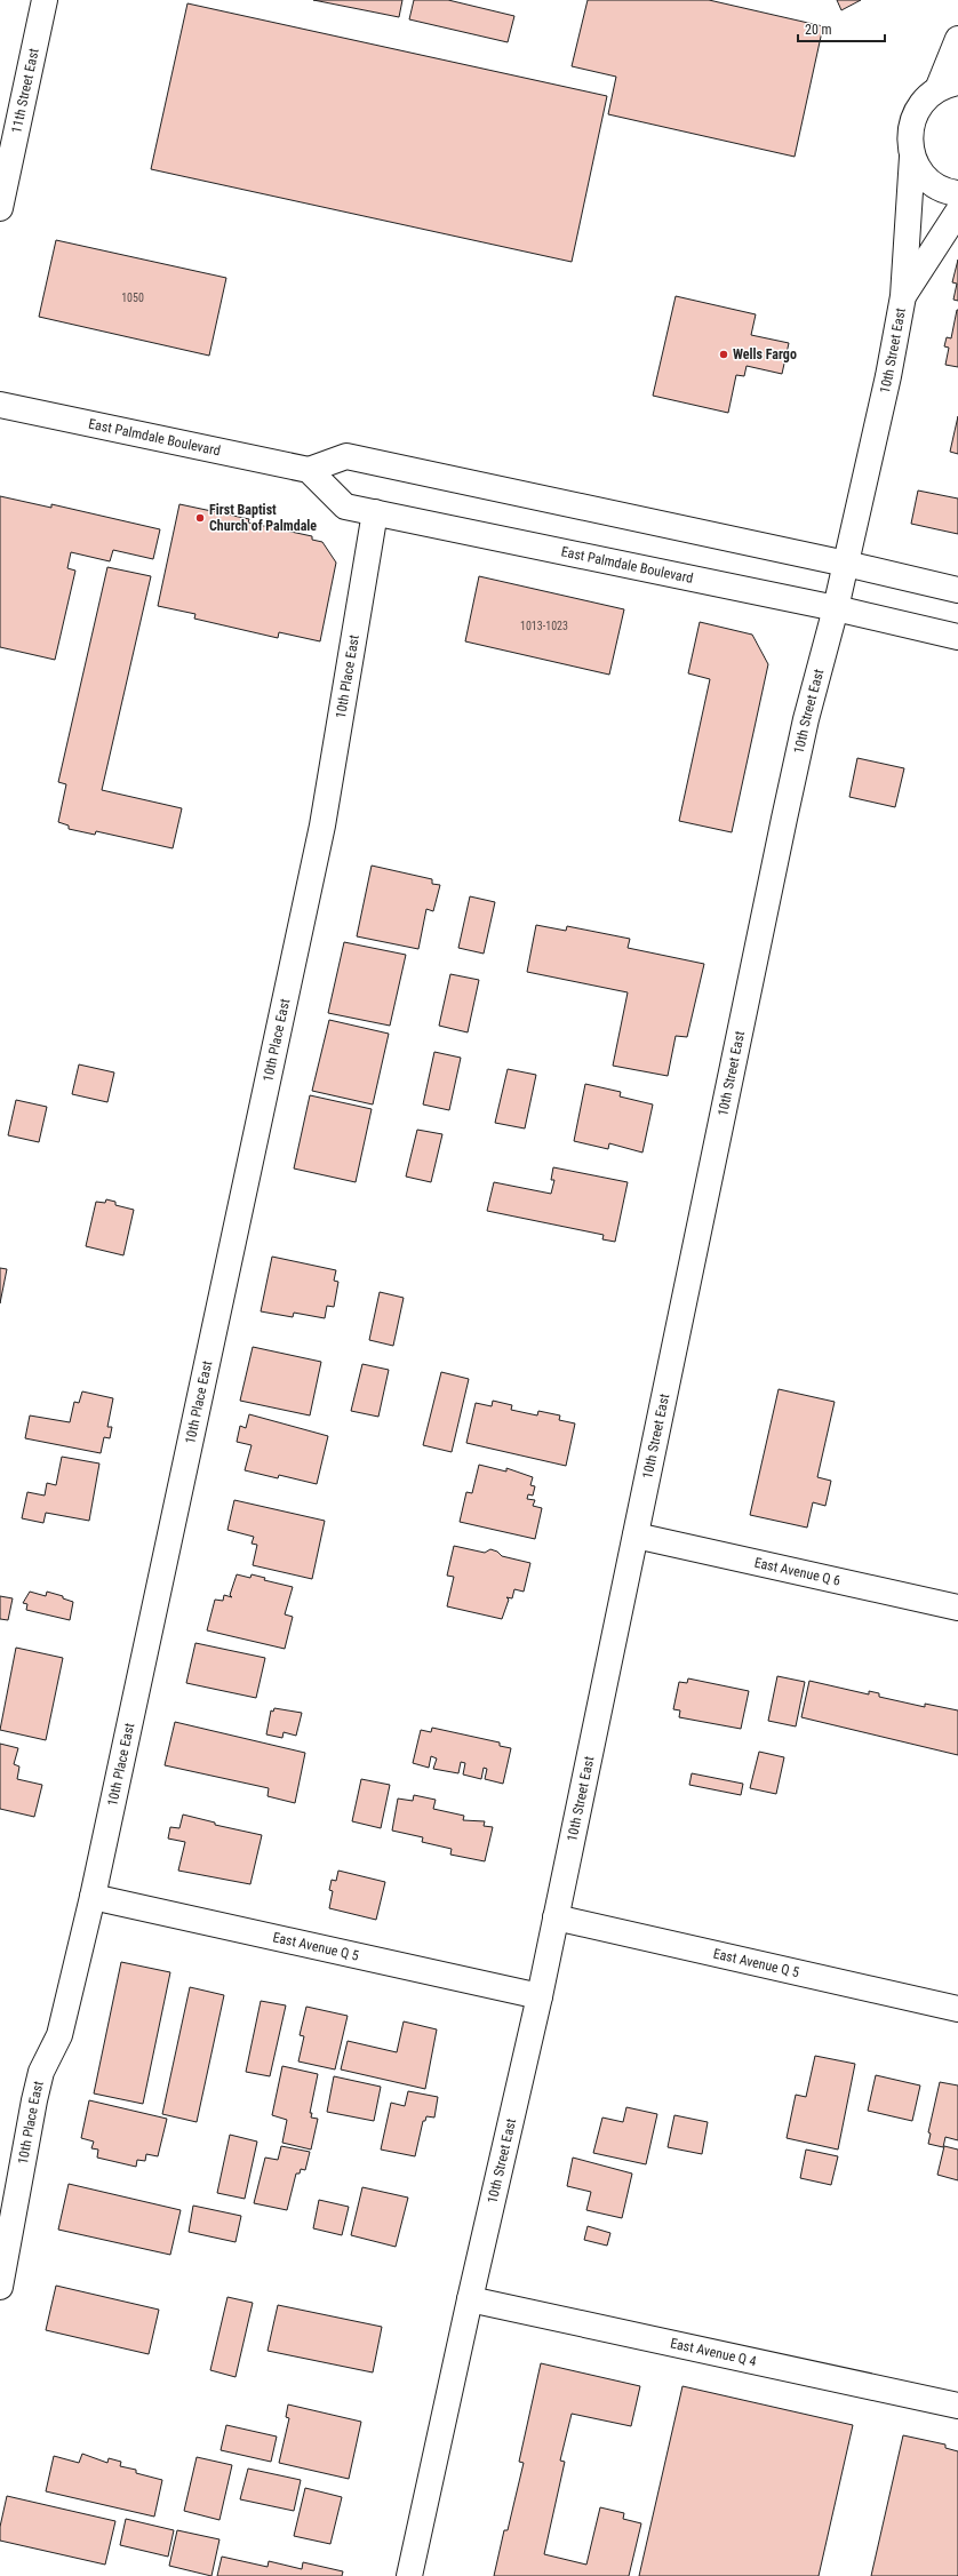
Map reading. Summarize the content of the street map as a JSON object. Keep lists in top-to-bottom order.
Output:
{
  "streets": {
    "main road": [
      "11th Street East",
      "10th Street East",
      "East Palmdale Boulevard",
      "10th Place East",
      "East Avenue Q 6",
      "East Avenue Q 5",
      "East Avenue Q 4"
    ]
  },
  "crossings": [
    ["10th Street East", "East Palmdale Boulevard"],
    ["10th Street East", "East Avenue Q 6"],
    ["10th Street East", "East Avenue Q 5"],
    ["10th Street East", "East Avenue Q 4"],
    ["East Palmdale Boulevard", "10th Place East"],
    ["10th Place East", "East Avenue Q 5"]
  ],
  "places": ["Wells Fargo", "First Baptist Church of Palmdale"],
  "house_numbers": ["1050", "1013-1023"],
  "scale_bar": "20 m"
}
